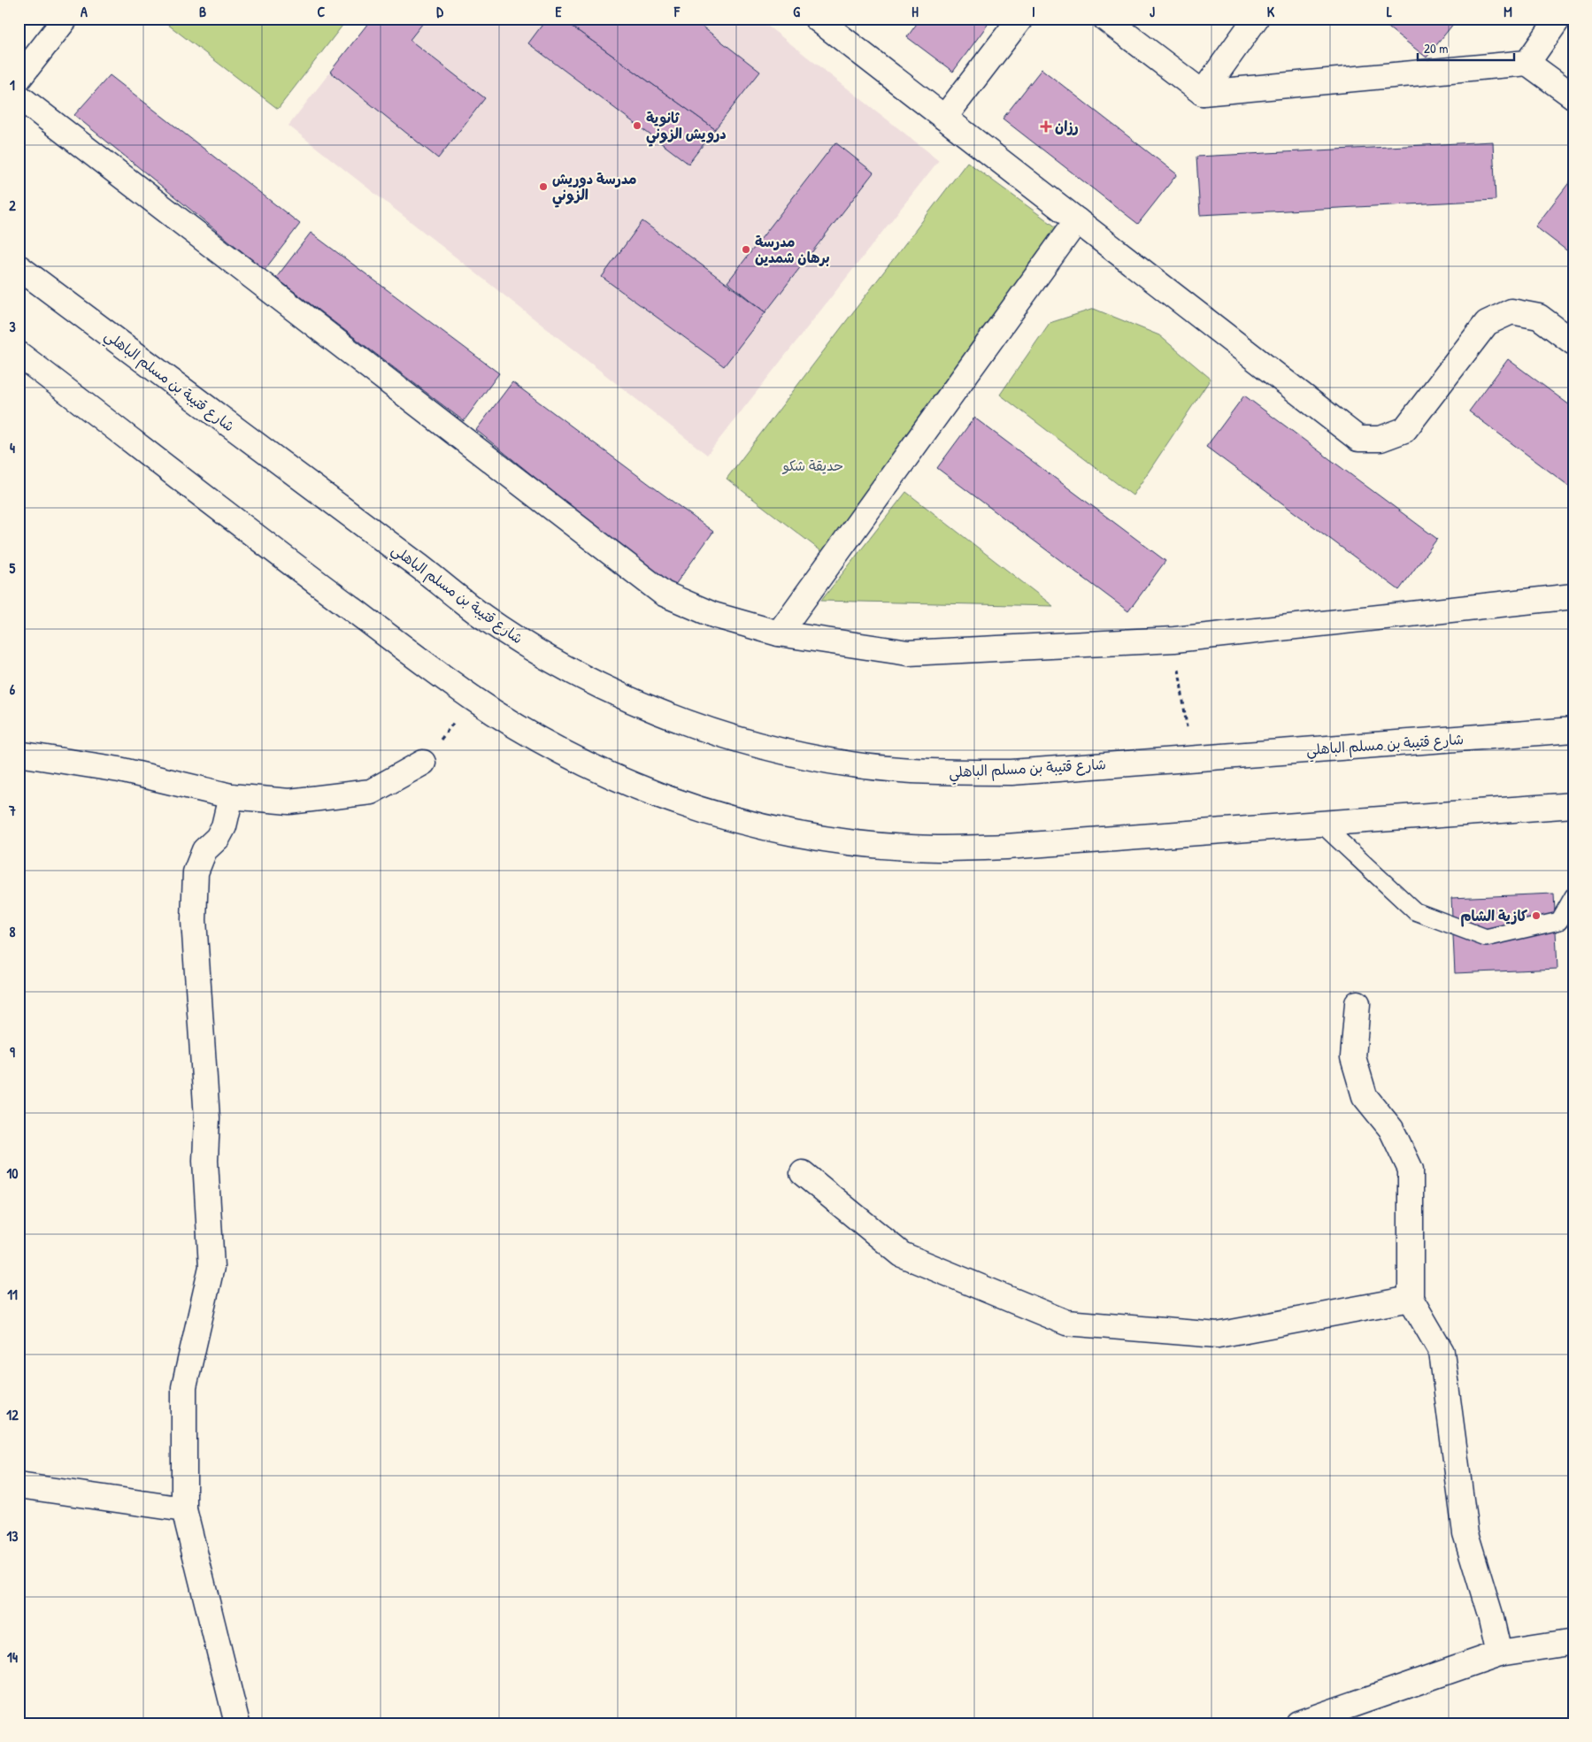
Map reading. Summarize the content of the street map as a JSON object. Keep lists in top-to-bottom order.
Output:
{
  "streets": {
    "street": ["شارع قتيبة بن مسلم الباهلي"]
  },
  "parks": ["حديقة شكو"],
  "places": {
    "other": [
      "ثانوية درويش الزوني",
      "مدرسة دوريش الزوني",
      "مدرسة برهان شمدين",
      "كازية الشام"
    ],
    "health": ["رزان"]
  },
  "scale_bar": "20 m",
  "grid": {
    "columns": [
      "A",
      "B",
      "C",
      "D",
      "E",
      "F",
      "G",
      "H",
      "I",
      "J",
      "K",
      "L",
      "M"
    ],
    "rows": [
      "1",
      "2",
      "3",
      "4",
      "5",
      "6",
      "7",
      "8",
      "9",
      "10",
      "11",
      "12",
      "13",
      "14"
    ]
  }
}
